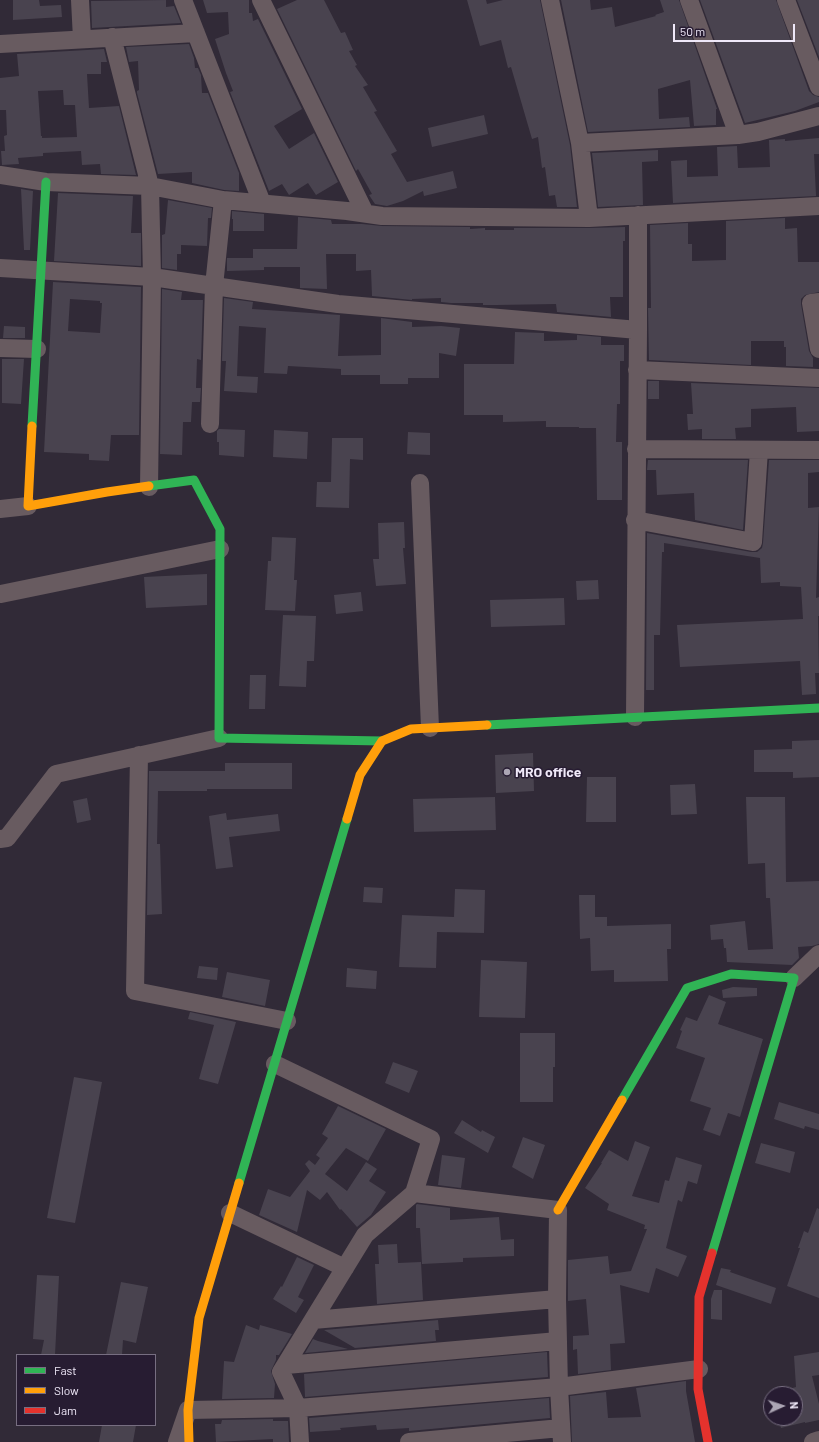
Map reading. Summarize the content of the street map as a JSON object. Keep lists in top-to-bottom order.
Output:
{
  "places": ["MRO office"],
  "legend": ["Fast", "Slow", "Jam"],
  "scale_bar": "50 m",
  "north": "right"
}
